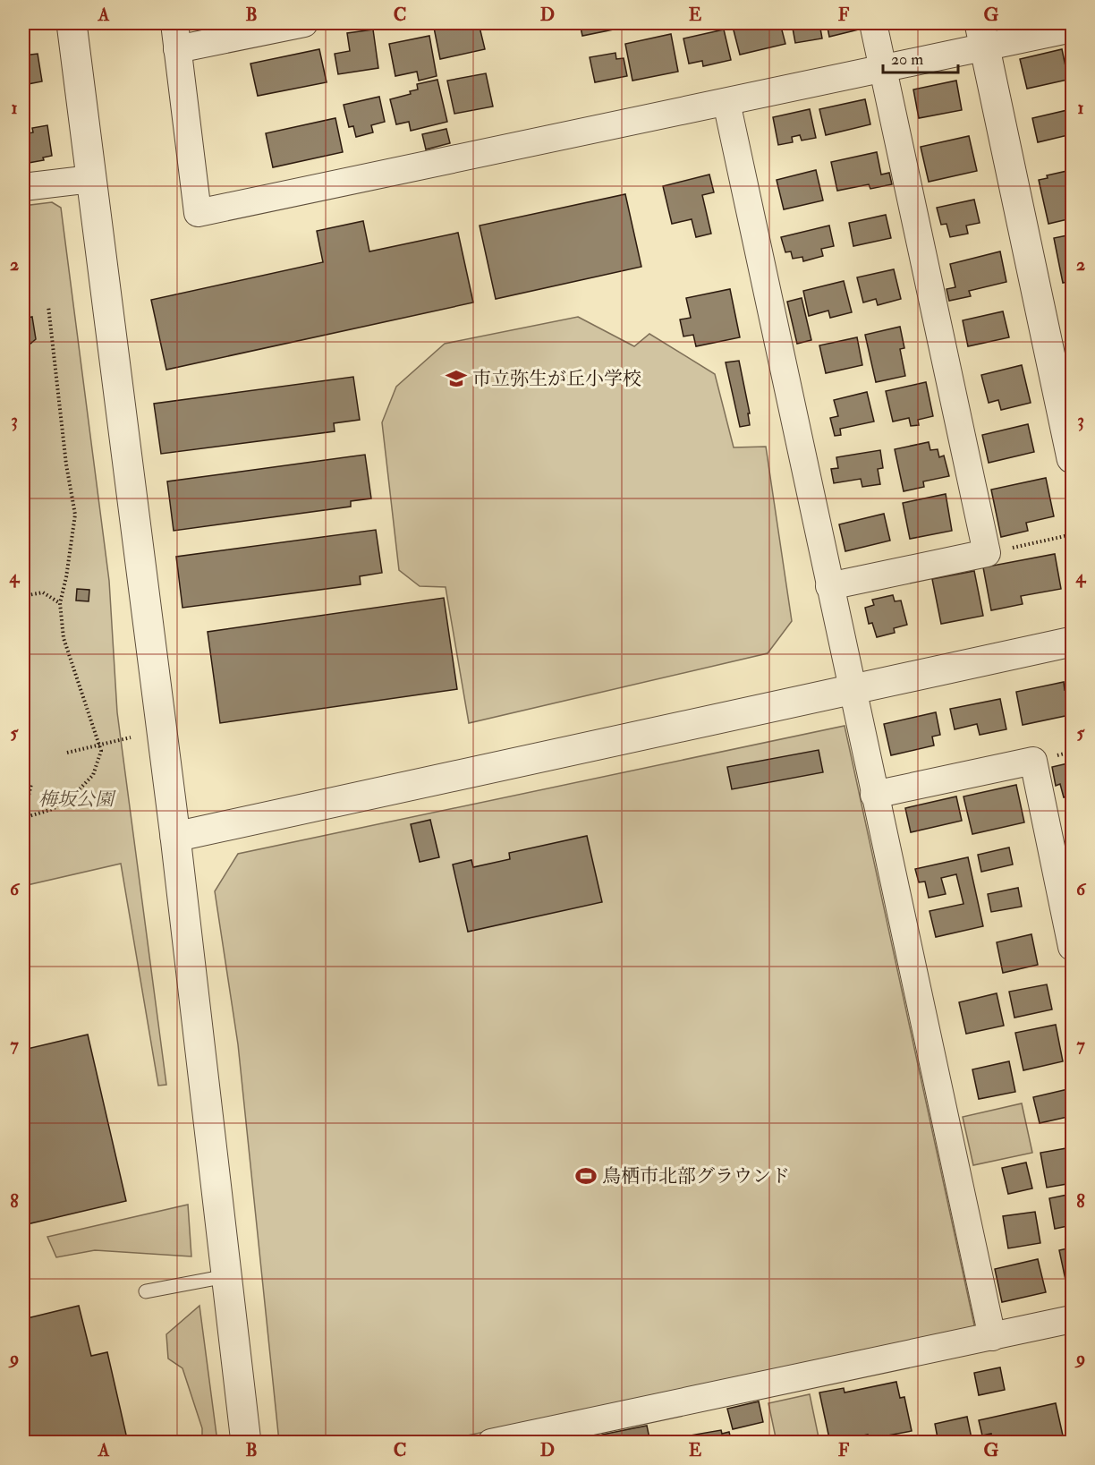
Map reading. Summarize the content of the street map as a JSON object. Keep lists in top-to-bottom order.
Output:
{
  "parks": ["梅坂公園"],
  "places": {
    "school or university": ["市立弥生が丘小学校"],
    "sports": ["鳥栖市北部グラウンド"]
  },
  "scale_bar": "20 m",
  "grid": {
    "columns": [
      "A",
      "B",
      "C",
      "D",
      "E",
      "F",
      "G"
    ],
    "rows": [
      "1",
      "2",
      "3",
      "4",
      "5",
      "6",
      "7",
      "8",
      "9"
    ]
  }
}
